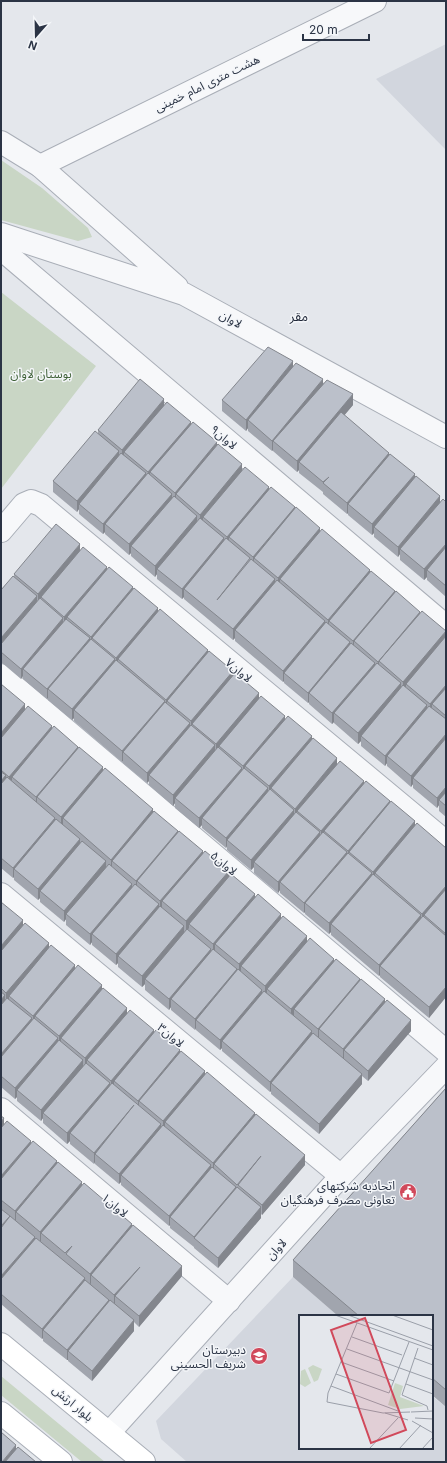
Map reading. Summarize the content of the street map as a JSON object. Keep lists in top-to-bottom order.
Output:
{
  "streets": {
    "main road": ["بلوار ارتش"],
    "street": [
      "هشت متری امام خمینی",
      "لاوان",
      "۹لاوان",
      "۷لاوان",
      "۵لاوان",
      "۳لاوان",
      "۱لاوان"
    ]
  },
  "crossings": [
    ["لاوان", "۳لاوان"],
    ["لاوان", "۱لاوان"],
    ["لاوان", "بلوار ارتش"]
  ],
  "districts": ["مقر"],
  "parks": ["بوستان لاوان"],
  "places": {
    "public building": ["اتحادیه شرکتهای تعاونی مصرف فرهنگیان"],
    "school or university": ["دبیرستان شریف الحسینی"]
  },
  "scale_bar": "20 m",
  "north": "bottom"
}
